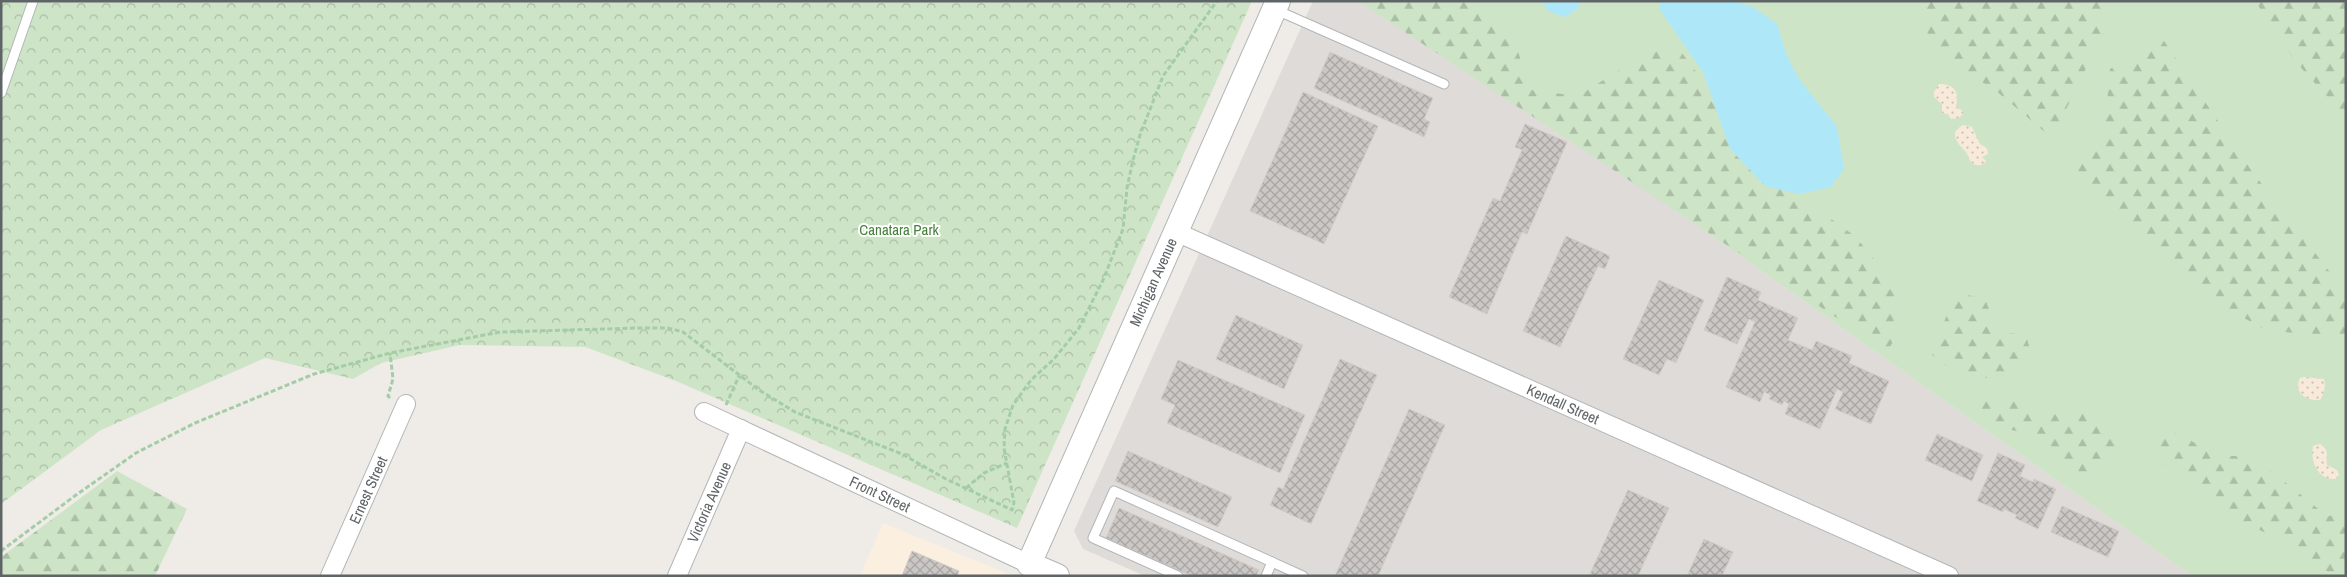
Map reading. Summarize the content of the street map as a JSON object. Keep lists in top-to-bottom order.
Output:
{
  "streets": {
    "main road": ["Michigan Avenue", "Front Street"],
    "street": ["Kendall Street", "Ernest Street", "Victoria Avenue"]
  },
  "crossings": [
    ["Michigan Avenue", "Kendall Street"],
    ["Michigan Avenue", "Front Street"],
    ["Front Street", "Victoria Avenue"]
  ],
  "parks": ["Canatara Park"]
}
